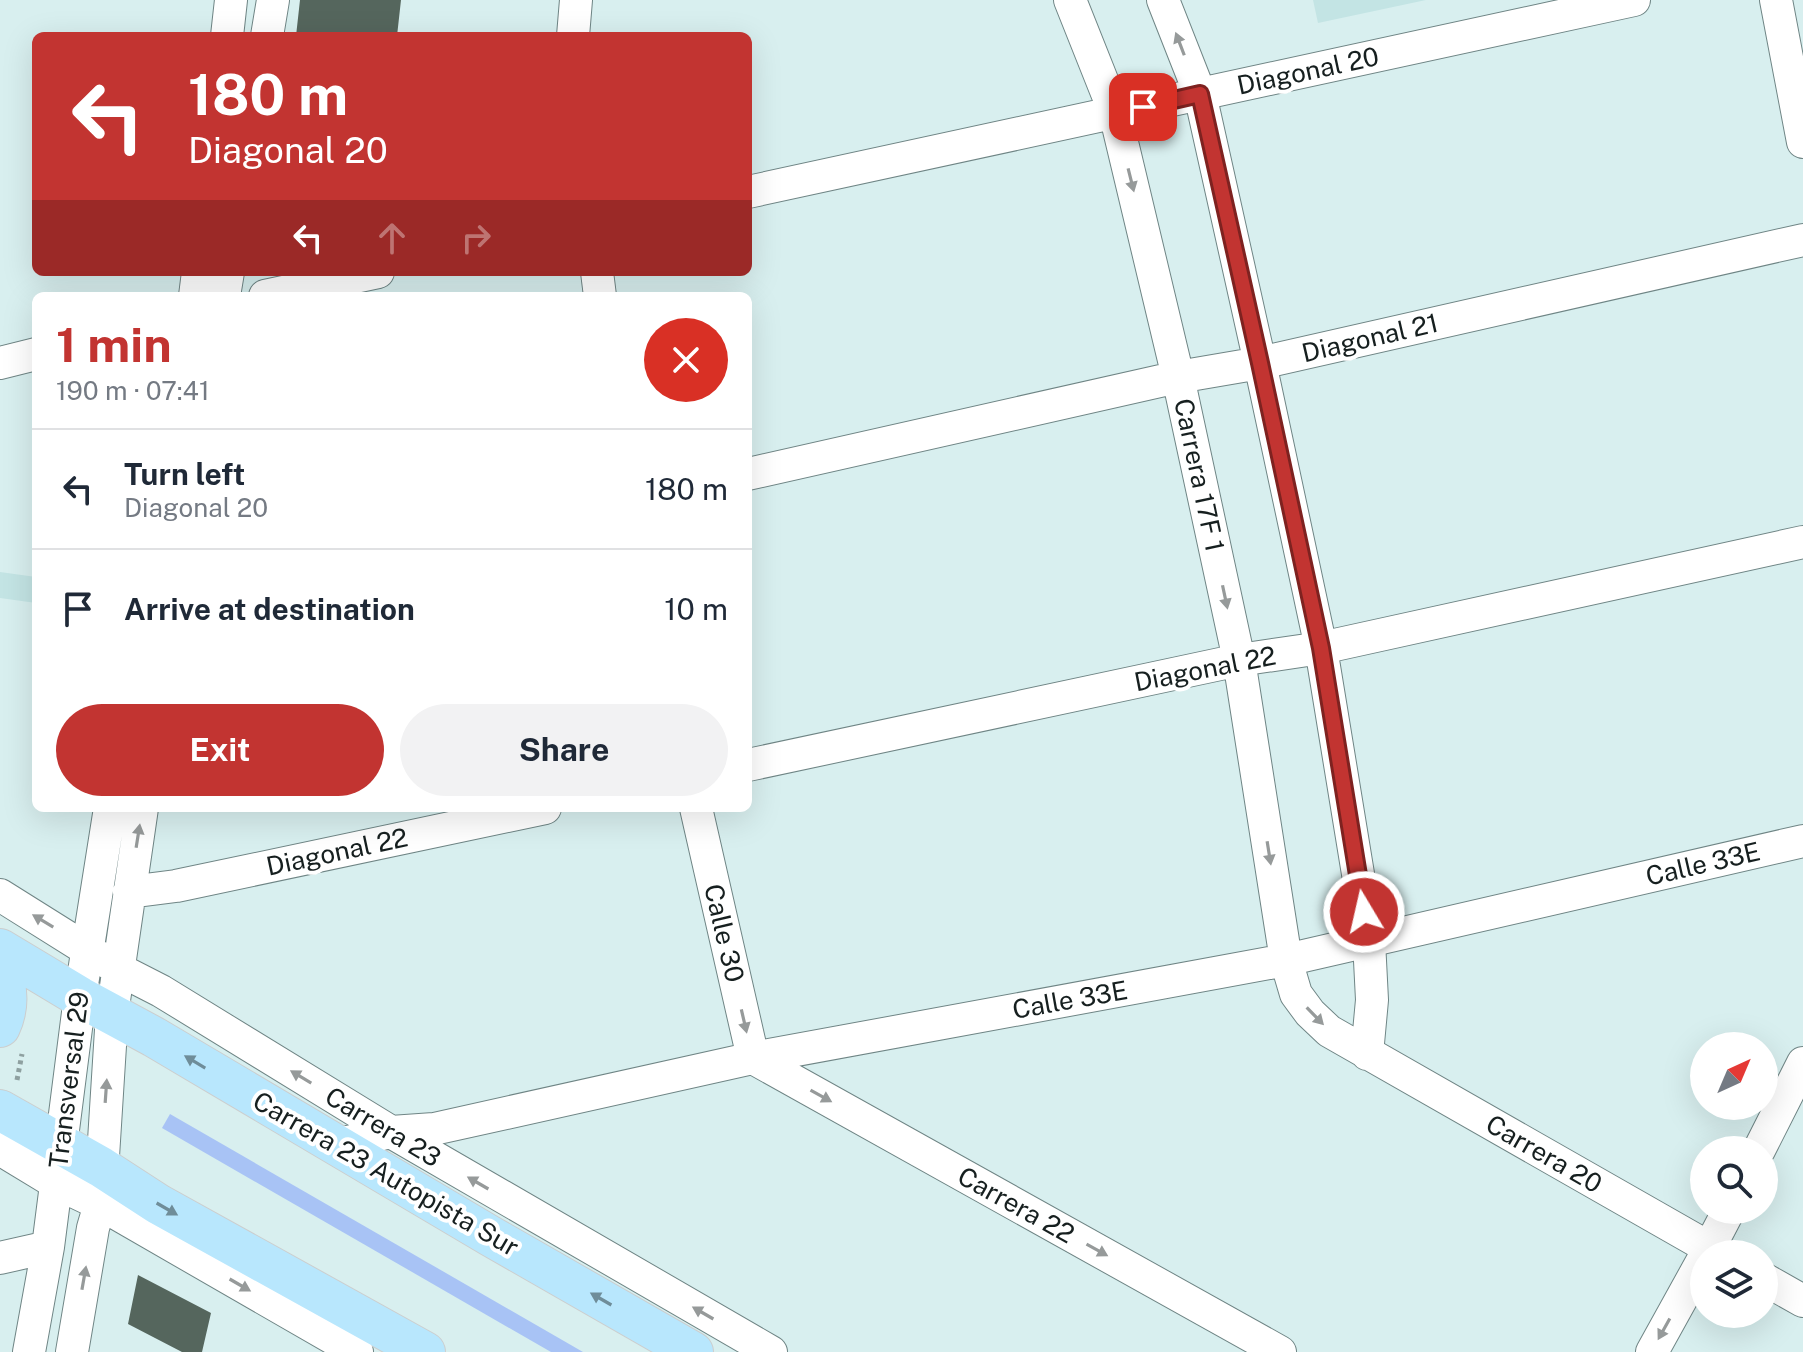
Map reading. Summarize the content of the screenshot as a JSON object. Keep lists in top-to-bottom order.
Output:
{
  "streets": {
    "main road": ["Carrera 23 Autopista Sur"],
    "street": [
      "Diagonal 20",
      "Diagonal 21",
      "Carrera 17F 1",
      "Diagonal 22",
      "Calle 33E",
      "Calle 30",
      "Transversal 29",
      "Carrera 23",
      "Carrera 20",
      "Carrera 22"
    ]
  },
  "crossings": [
    ["Diagonal 20", "Carrera 17F 1"],
    ["Diagonal 21", "Carrera 17F 1"],
    ["Carrera 17F 1", "Diagonal 22"],
    ["Carrera 17F 1", "Calle 33E"],
    ["Carrera 17F 1", "Carrera 20"],
    ["Diagonal 22", "Transversal 29"],
    ["Calle 33E", "Calle 30"],
    ["Calle 33E", "Carrera 23"],
    ["Calle 33E", "Carrera 20"],
    ["Calle 33E", "Carrera 23 Autopista Sur"],
    ["Calle 33E", "Carrera 22"],
    ["Calle 30", "Carrera 22"],
    ["Transversal 29", "Carrera 23"],
    ["Transversal 29", "Carrera 23 Autopista Sur"]
  ],
  "one_way": ["Calle 30", "Carrera 22"],
  "north": "top right",
  "page": {
    "turn": ["180 m", "Diagonal 20"],
    "heading": ["1 min", "190 m · 07:41"],
    "list": [
      {
        "name": "Turn left",
        "note": "Diagonal 20",
        "value": "180 m"
      },
      {
        "name": "Arrive at destination",
        "value": "10 m"
      }
    ],
    "buttons": ["Exit", "Share"]
  }
}
